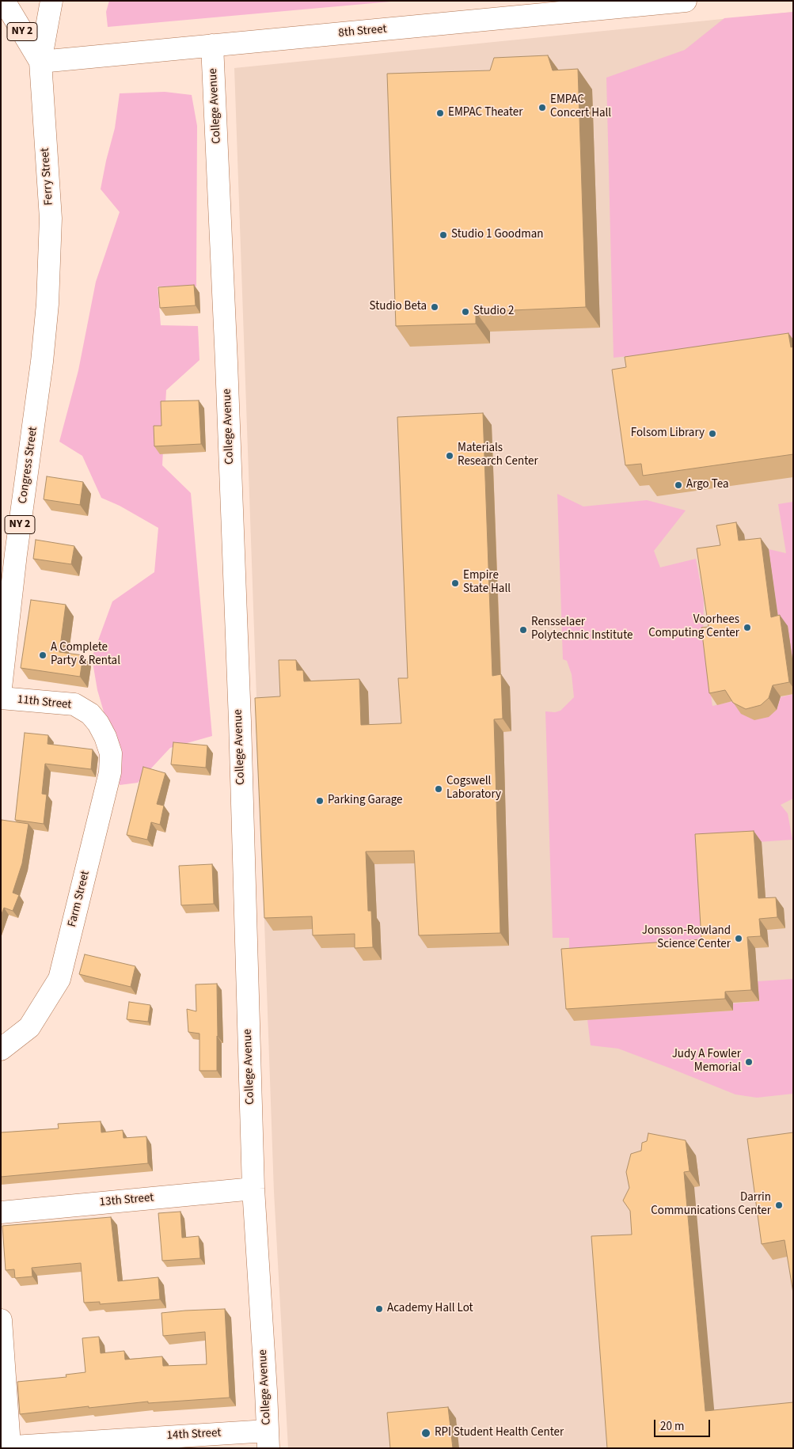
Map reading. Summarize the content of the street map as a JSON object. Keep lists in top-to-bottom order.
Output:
{
  "streets": {
    "street": [
      "NY 2",
      "8th Street",
      "College Avenue",
      "Ferry Street",
      "Congress Street",
      "11th Street",
      "Farm Street",
      "13th Street",
      "14th Street"
    ]
  },
  "crossings": [
    ["NY 2", "8th Street"],
    ["NY 2", "Ferry Street"],
    ["8th Street", "College Avenue"],
    ["8th Street", "Ferry Street"],
    ["College Avenue", "13th Street"],
    ["College Avenue", "14th Street"],
    ["Ferry Street", "Congress Street"],
    ["11th Street", "Farm Street"]
  ],
  "places": [
    "EMPAC Concert Hall",
    "EMPAC Theater",
    "Studio 1 Goodman",
    "Studio Beta",
    "Studio 2",
    "Folsom Library",
    "Materials Research Center",
    "Argo Tea",
    "Empire State Hall",
    "Voorhees Computing Center",
    "Rensselaer Polytechnic Institute",
    "A Complete Party & Rental",
    "Cogswell Laboratory",
    "Parking Garage",
    "Jonsson-Rowland Science Center",
    "Judy A Fowler Memorial",
    "Darrin Communications Center",
    "Academy Hall Lot",
    "RPI Student Health Center"
  ],
  "scale_bar": "20 m"
}
